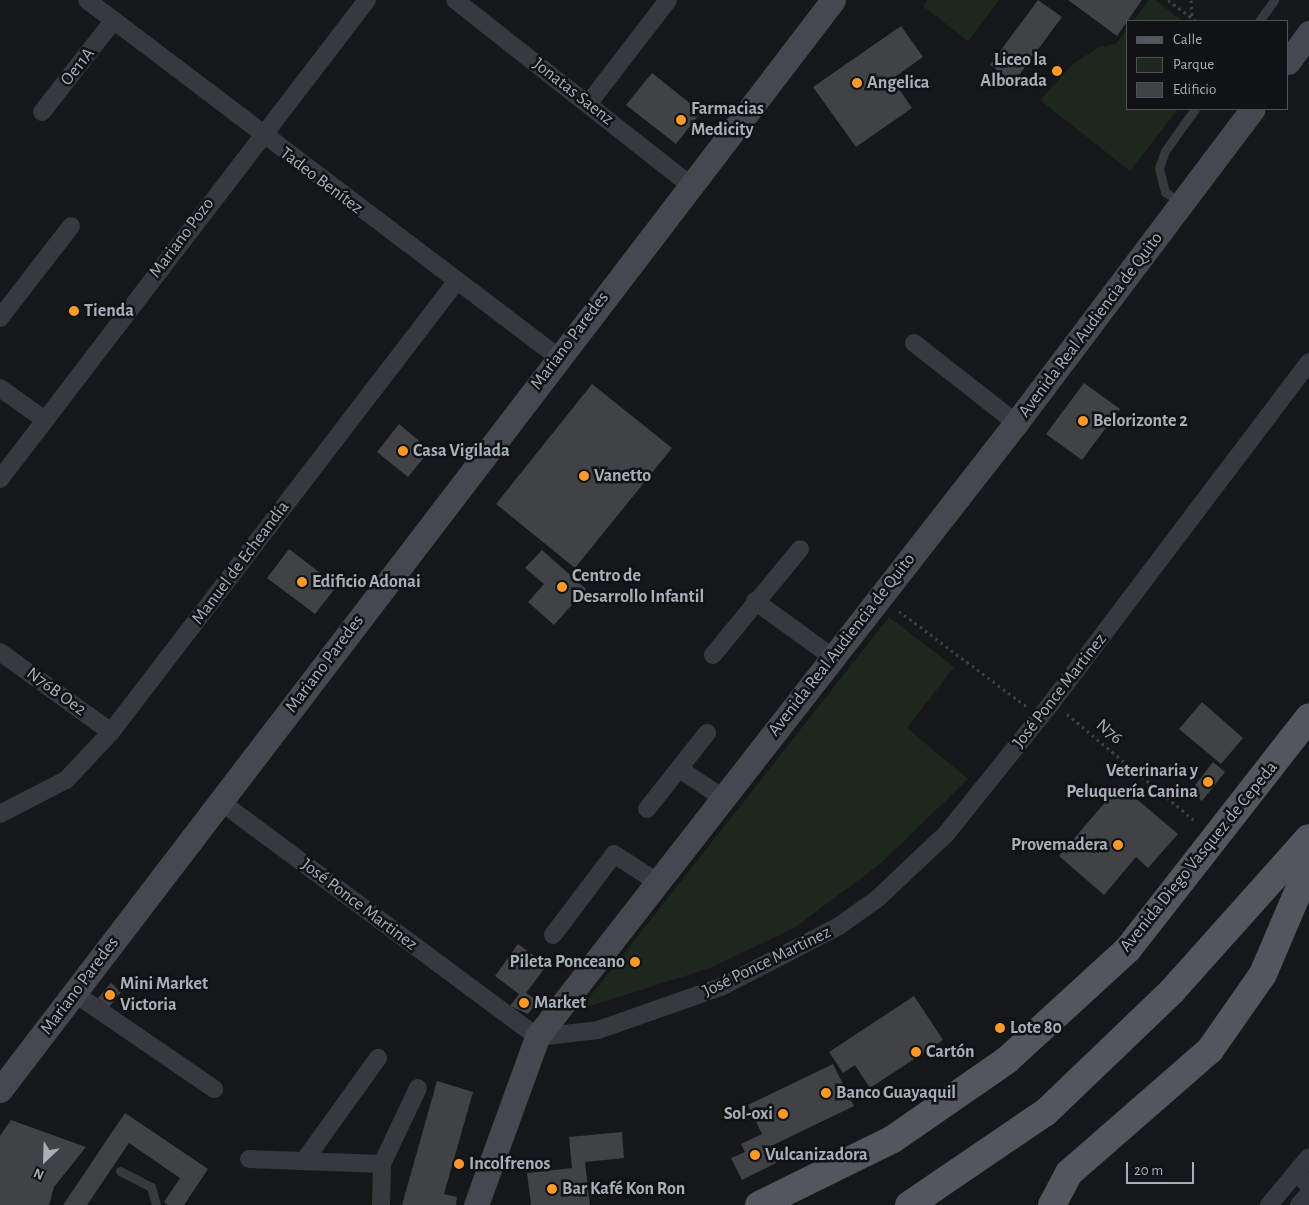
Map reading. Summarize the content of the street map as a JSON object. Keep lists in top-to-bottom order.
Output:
{
  "streets": {
    "main road": ["Avenida Real Audiencia de Quito", "Mariano Paredes", "Avenida Diego Vasquez de Cepeda"],
    "street": [
      "Oe11A",
      "Jonatas Saenz",
      "Tadeo Benítez",
      "Mariano Pozo",
      "Manuel de Echeandía",
      "José Ponce Martinez",
      "N76B Oe2"
    ],
    "path": ["N76"]
  },
  "crossings": [
    ["Oe11A", "Tadeo Benítez"],
    ["Jonatas Saenz", "Mariano Paredes"],
    ["Tadeo Benítez", "Mariano Pozo"],
    ["Tadeo Benítez", "Mariano Paredes"],
    ["Tadeo Benítez", "Manuel de Echeandía"],
    ["Avenida Real Audiencia de Quito", "José Ponce Martinez"],
    ["Mariano Paredes", "José Ponce Martinez"],
    ["Manuel de Echeandía", "N76B Oe2"],
    ["José Ponce Martinez", "N76"],
    ["N76", "Avenida Diego Vasquez de Cepeda"]
  ],
  "places": [
    "Liceo la Alborada",
    "Angelica",
    "Farmacias Medicity",
    "Tienda",
    "Belorizonte 2",
    "Casa Vigilada",
    "Vanetto",
    "Edificio Adonai",
    "Centro de Desarrollo Infantil",
    "Veterinaria y Peluquería Canina",
    "Provemadera",
    "Pileta Ponceano",
    "Mini Market Victoria",
    "Market",
    "Lote 80",
    "Cartón",
    "Banco Guayaquil",
    "Sol-oxi",
    "Vulcanizadora",
    "Incolfrenos",
    "Bar Kafé Kon Ron"
  ],
  "legend": ["Calle", "Parque", "Edificio"],
  "scale_bar": "20 m",
  "north": "bottom left"
}
